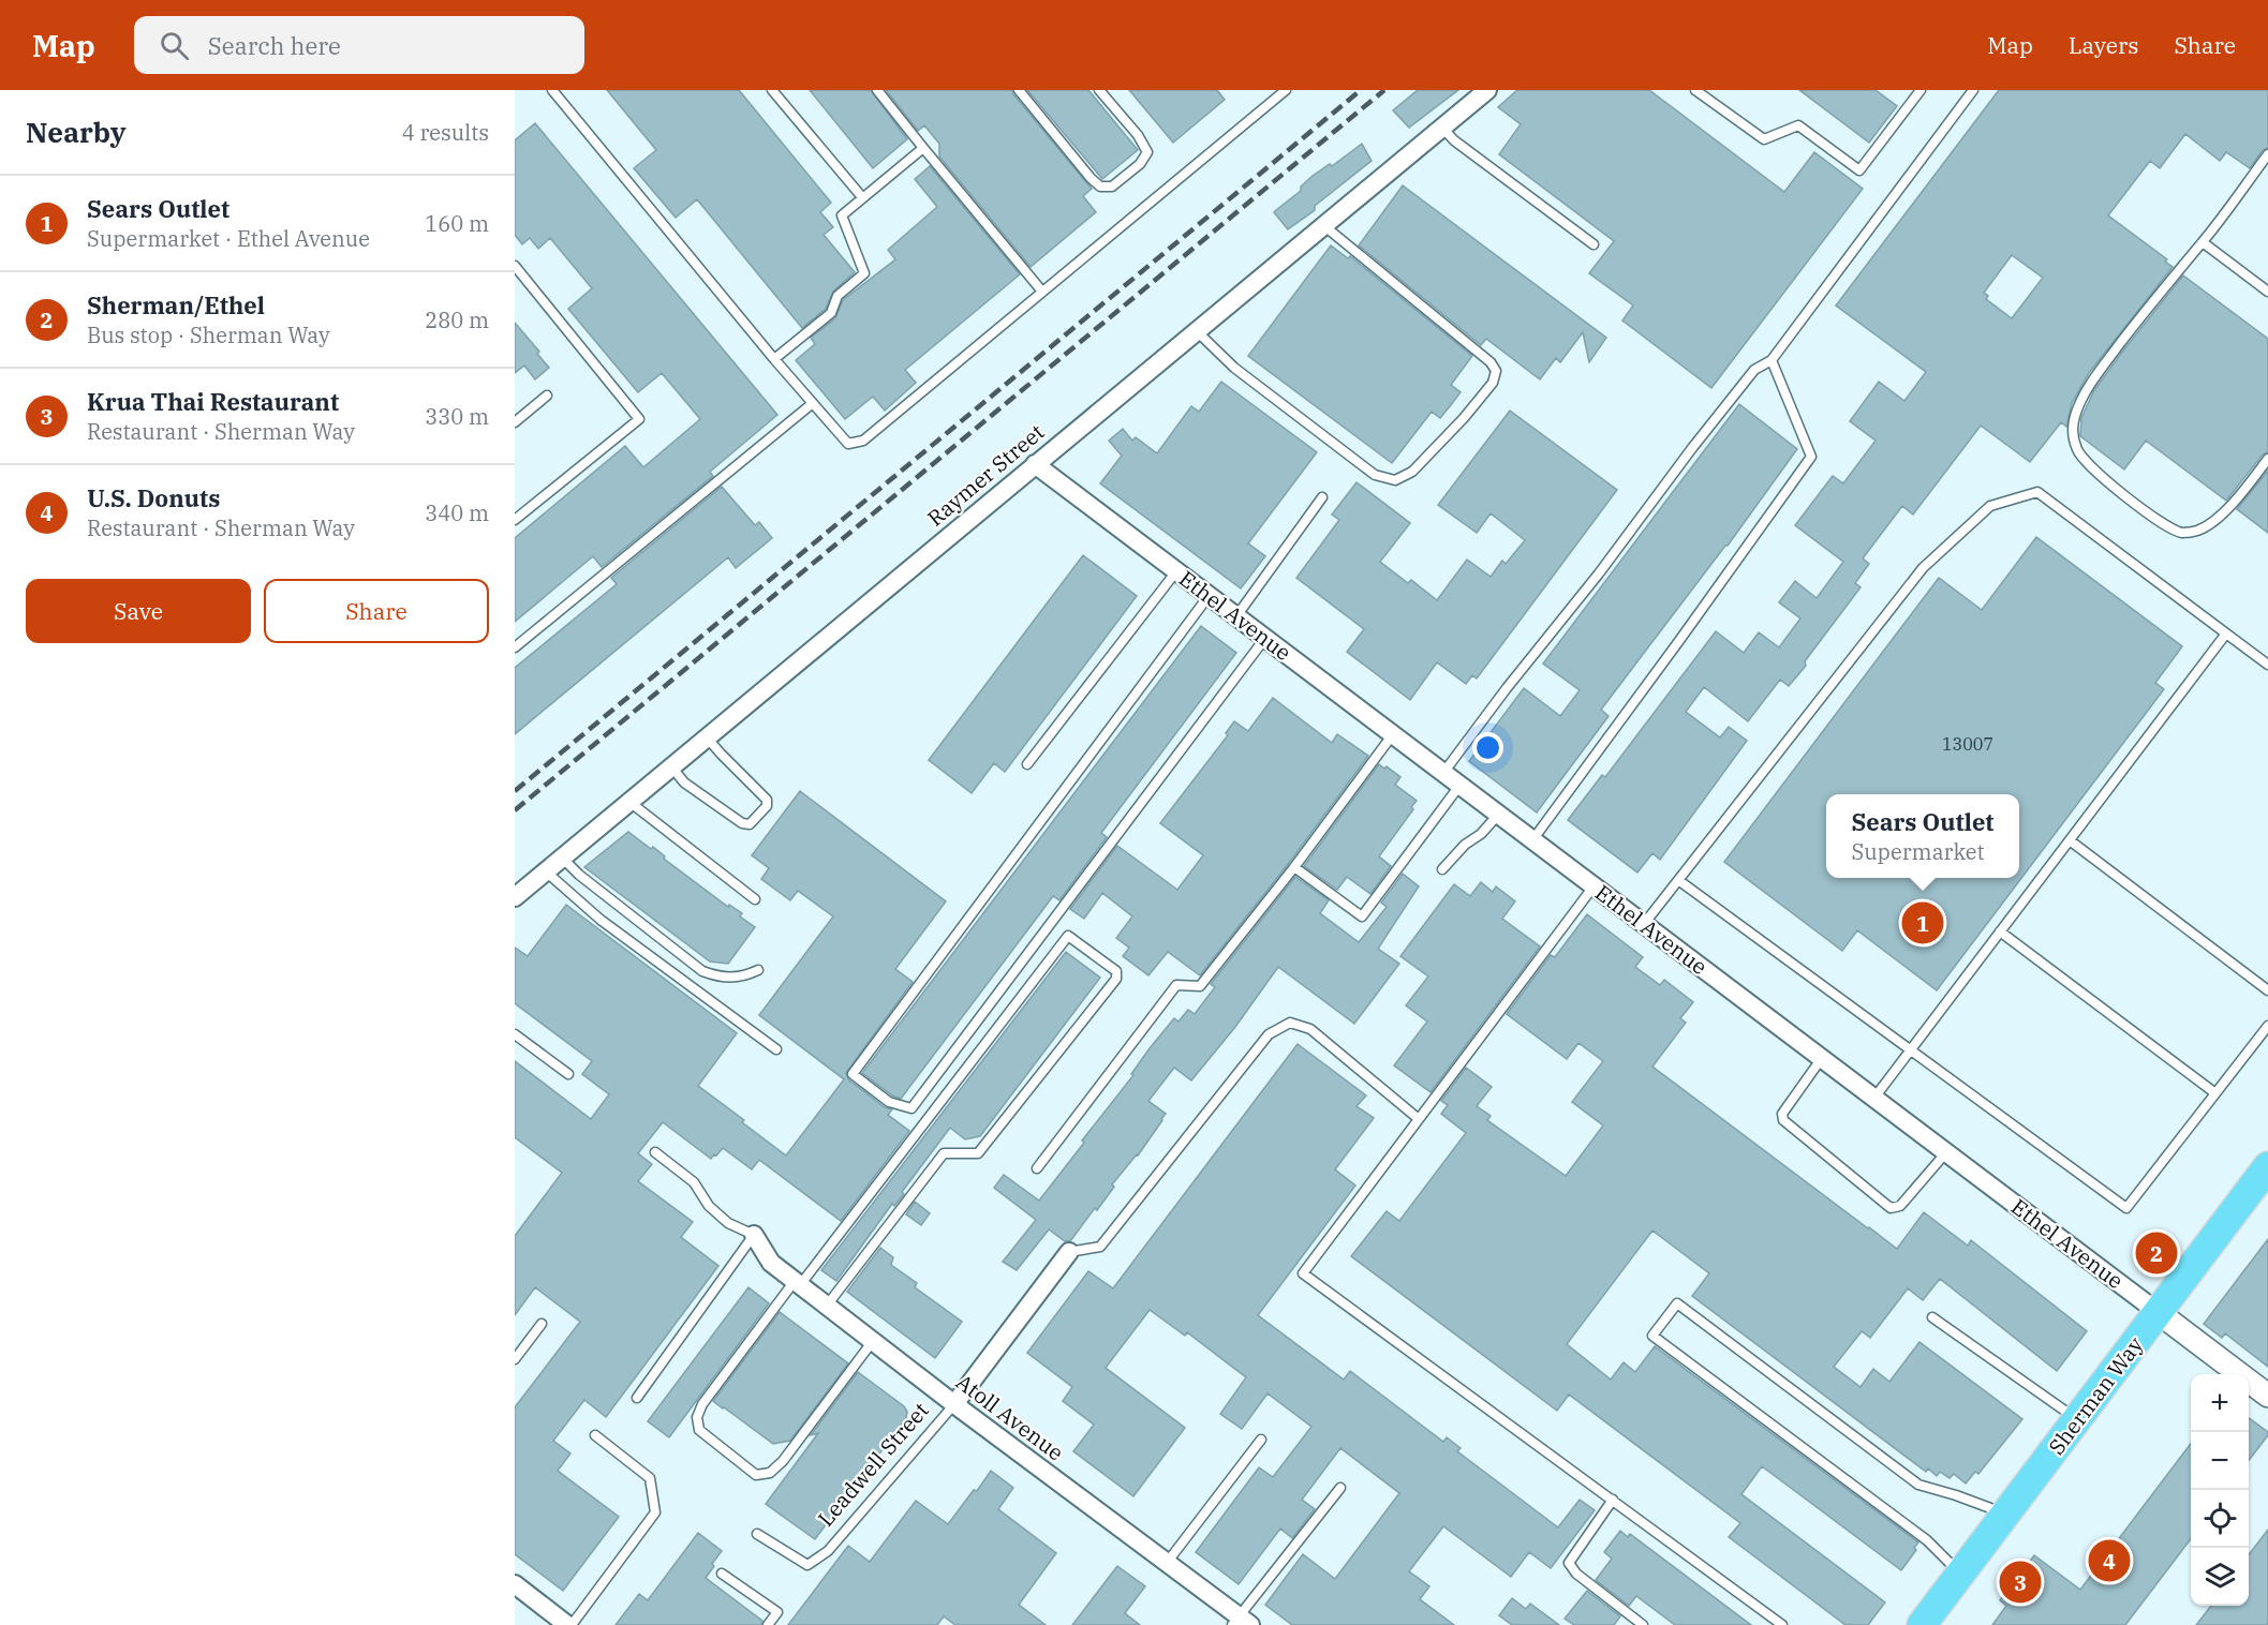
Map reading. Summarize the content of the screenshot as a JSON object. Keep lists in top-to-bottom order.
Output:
{
  "streets": {
    "main road": ["Sherman Way"],
    "street": [
      "Raymer Street",
      "Ethel Avenue",
      "Atoll Avenue",
      "Leadwell Street"
    ]
  },
  "crossings": [
    ["Raymer Street", "Ethel Avenue"],
    ["Ethel Avenue", "Sherman Way"],
    ["Atoll Avenue", "Leadwell Street"]
  ],
  "house_numbers": ["13007"],
  "page": {
    "header": "Map",
    "search": "Search here",
    "nav": ["Map", "Layers", "Share"],
    "heading": ["Nearby", "4 results"],
    "list": [
      {
        "mark": "1",
        "name": "Sears Outlet",
        "note": "Supermarket · Ethel Avenue",
        "value": "160 m"
      },
      {
        "mark": "2",
        "name": "Sherman/Ethel",
        "note": "Bus stop · Sherman Way",
        "value": "280 m"
      },
      {
        "mark": "3",
        "name": "Krua Thai Restaurant",
        "note": "Restaurant · Sherman Way",
        "value": "330 m"
      },
      {
        "mark": "4",
        "name": "U.S. Donuts",
        "note": "Restaurant · Sherman Way",
        "value": "340 m"
      }
    ],
    "buttons": ["Save", "Share"],
    "popup": ["Sears Outlet", "Supermarket"],
    "pins": [
      "1",
      "2",
      "4",
      "3"
    ],
    "map_buttons": ["+", "−"]
  }
}
